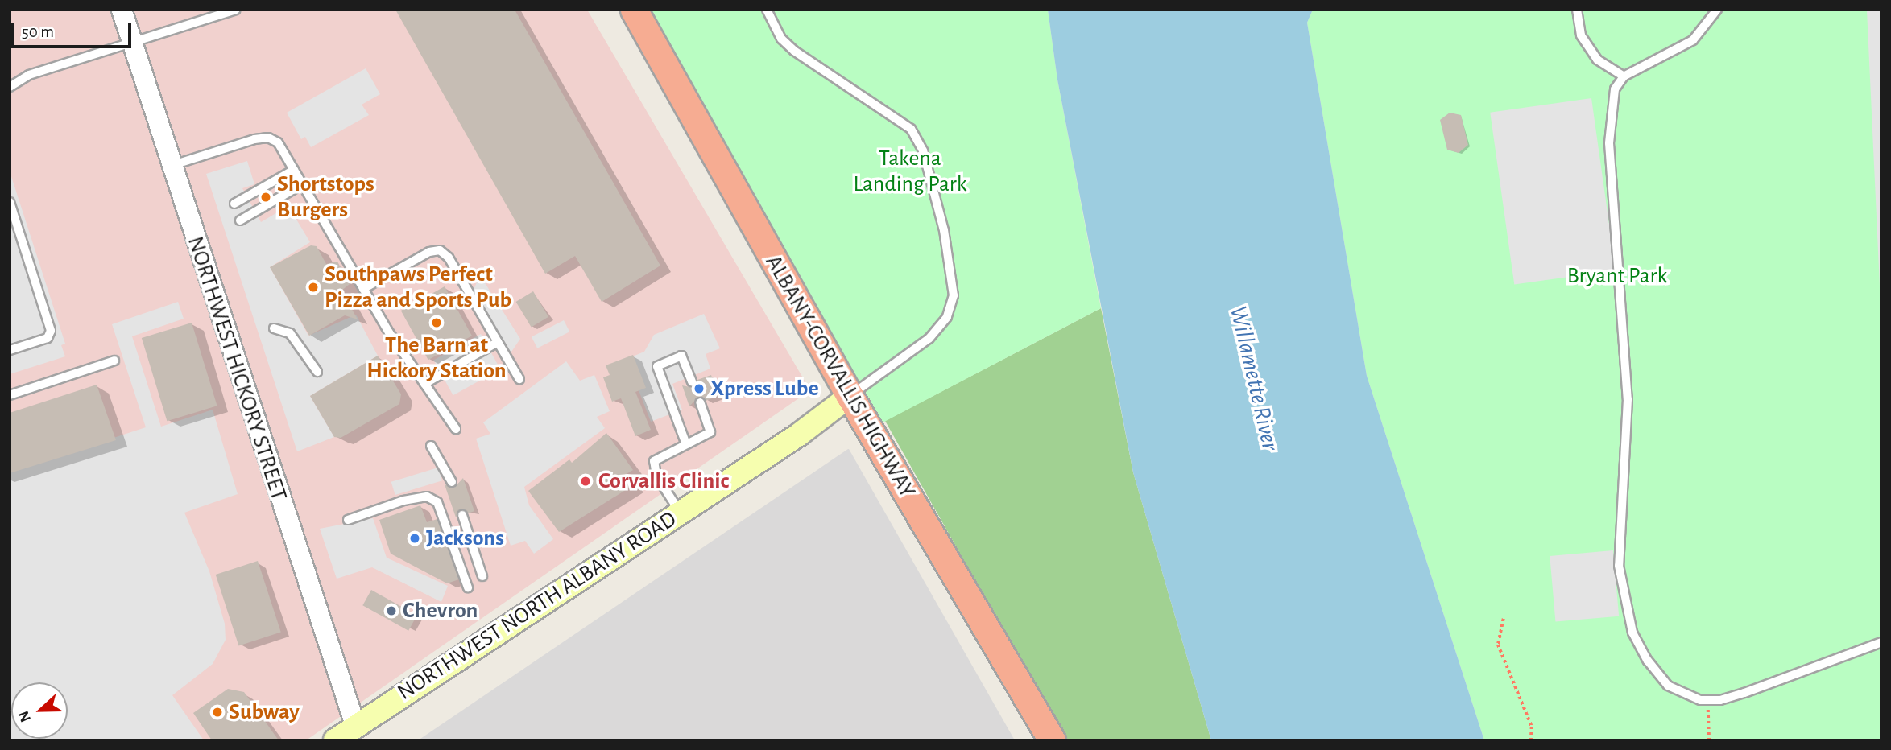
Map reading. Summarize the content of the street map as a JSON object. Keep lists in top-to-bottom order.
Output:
{
  "streets": {
    "highway": ["ALBANY-CORVALLIS HIGHWAY"],
    "main road": ["NORTHWEST NORTH ALBANY ROAD"],
    "street": ["NORTHWEST HICKORY STREET"]
  },
  "crossings": [
    ["NORTHWEST HICKORY STREET", "NORTHWEST NORTH ALBANY ROAD"],
    ["ALBANY-CORVALLIS HIGHWAY", "NORTHWEST NORTH ALBANY ROAD"]
  ],
  "water": ["Willamette River"],
  "parks": ["Takena Landing Park", "Bryant Park"],
  "places": [
    "Shortstops Burgers",
    "Southpaws Perfect Pizza and Sports Pub",
    "The Barn at Hickory Station",
    "Xpress Lube",
    "Corvallis Clinic",
    "Jacksons",
    "Chevron",
    "Subway"
  ],
  "scale_bar": "50 m",
  "north": "left"
}
